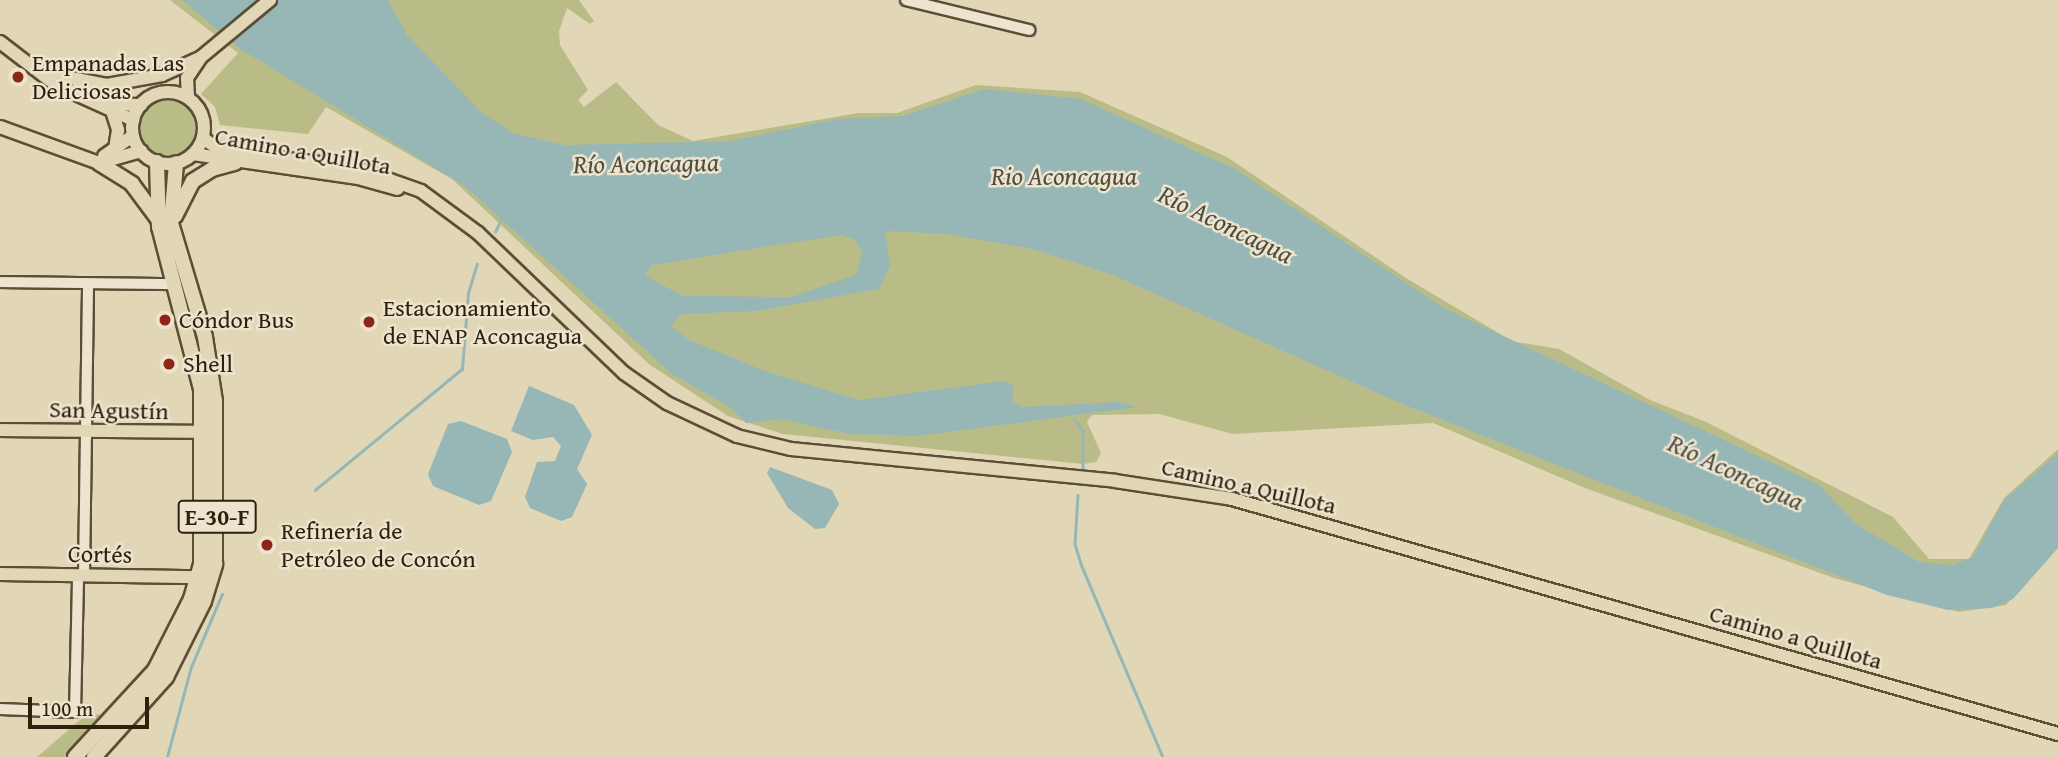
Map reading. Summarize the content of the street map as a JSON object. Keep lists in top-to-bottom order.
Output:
{
  "streets": {
    "highway": ["E-30-F"],
    "main road": ["Camino a Quillota", "San Agustín", "Cortés"]
  },
  "crossings": [
    ["Camino a Quillota", "E-30-F"],
    ["San Agustín", "E-30-F"],
    ["E-30-F", "Cortés"]
  ],
  "water": ["Río Aconcagua", "Rio Aconcagua"],
  "places": [
    "Empanadas Las Deliciosas",
    "Cóndor Bus",
    "Estacionamiento de ENAP Aconcagua",
    "Shell",
    "Refinería de Petróleo de Concón"
  ],
  "scale_bar": "100 m"
}
